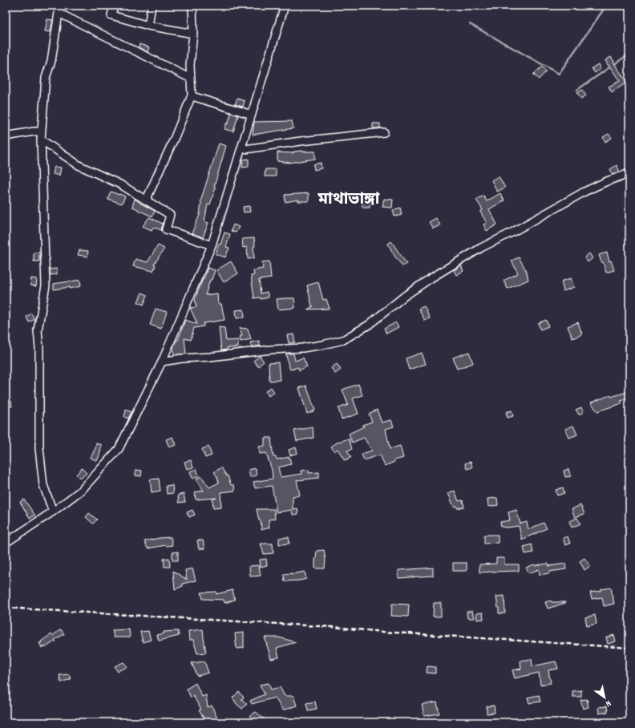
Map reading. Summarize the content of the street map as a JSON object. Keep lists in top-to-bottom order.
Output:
{
  "districts": ["মাথাভাঙ্গা"],
  "north": "bottom right"
}
